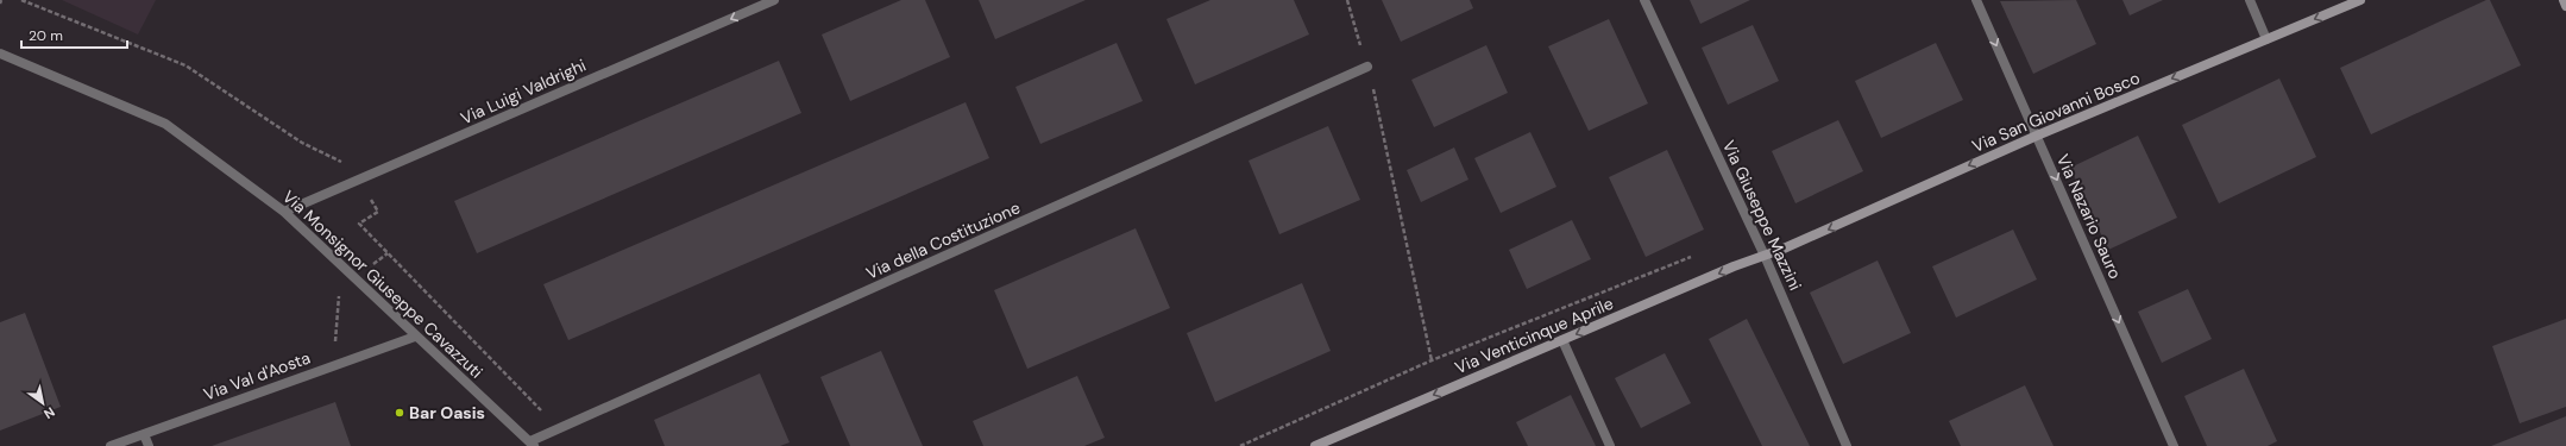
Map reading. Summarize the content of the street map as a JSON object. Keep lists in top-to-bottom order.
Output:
{
  "streets": {
    "street": [
      "Via Luigi Valdrighi",
      "Via San Giovanni Bosco",
      "Via Giuseppe Mazzini",
      "Via Nazario Sauro",
      "Via della Costituzione",
      "Via Monsignor Giuseppe Cavazzuti",
      "Via Venticinque Aprile",
      "Via Val d'Aosta"
    ]
  },
  "crossings": [
    ["Via Luigi Valdrighi", "Via Monsignor Giuseppe Cavazzuti"],
    ["Via San Giovanni Bosco", "Via Giuseppe Mazzini"],
    ["Via San Giovanni Bosco", "Via Nazario Sauro"],
    ["Via San Giovanni Bosco", "Via Venticinque Aprile"],
    ["Via Giuseppe Mazzini", "Via Venticinque Aprile"],
    ["Via della Costituzione", "Via Monsignor Giuseppe Cavazzuti"],
    ["Via Monsignor Giuseppe Cavazzuti", "Via Val d'Aosta"]
  ],
  "one_way": [
    "Via Luigi Valdrighi",
    "Via San Giovanni Bosco",
    "Via Nazario Sauro",
    "Via Venticinque Aprile"
  ],
  "places": ["Bar Oasis"],
  "scale_bar": "20 m",
  "north": "bottom right"
}
